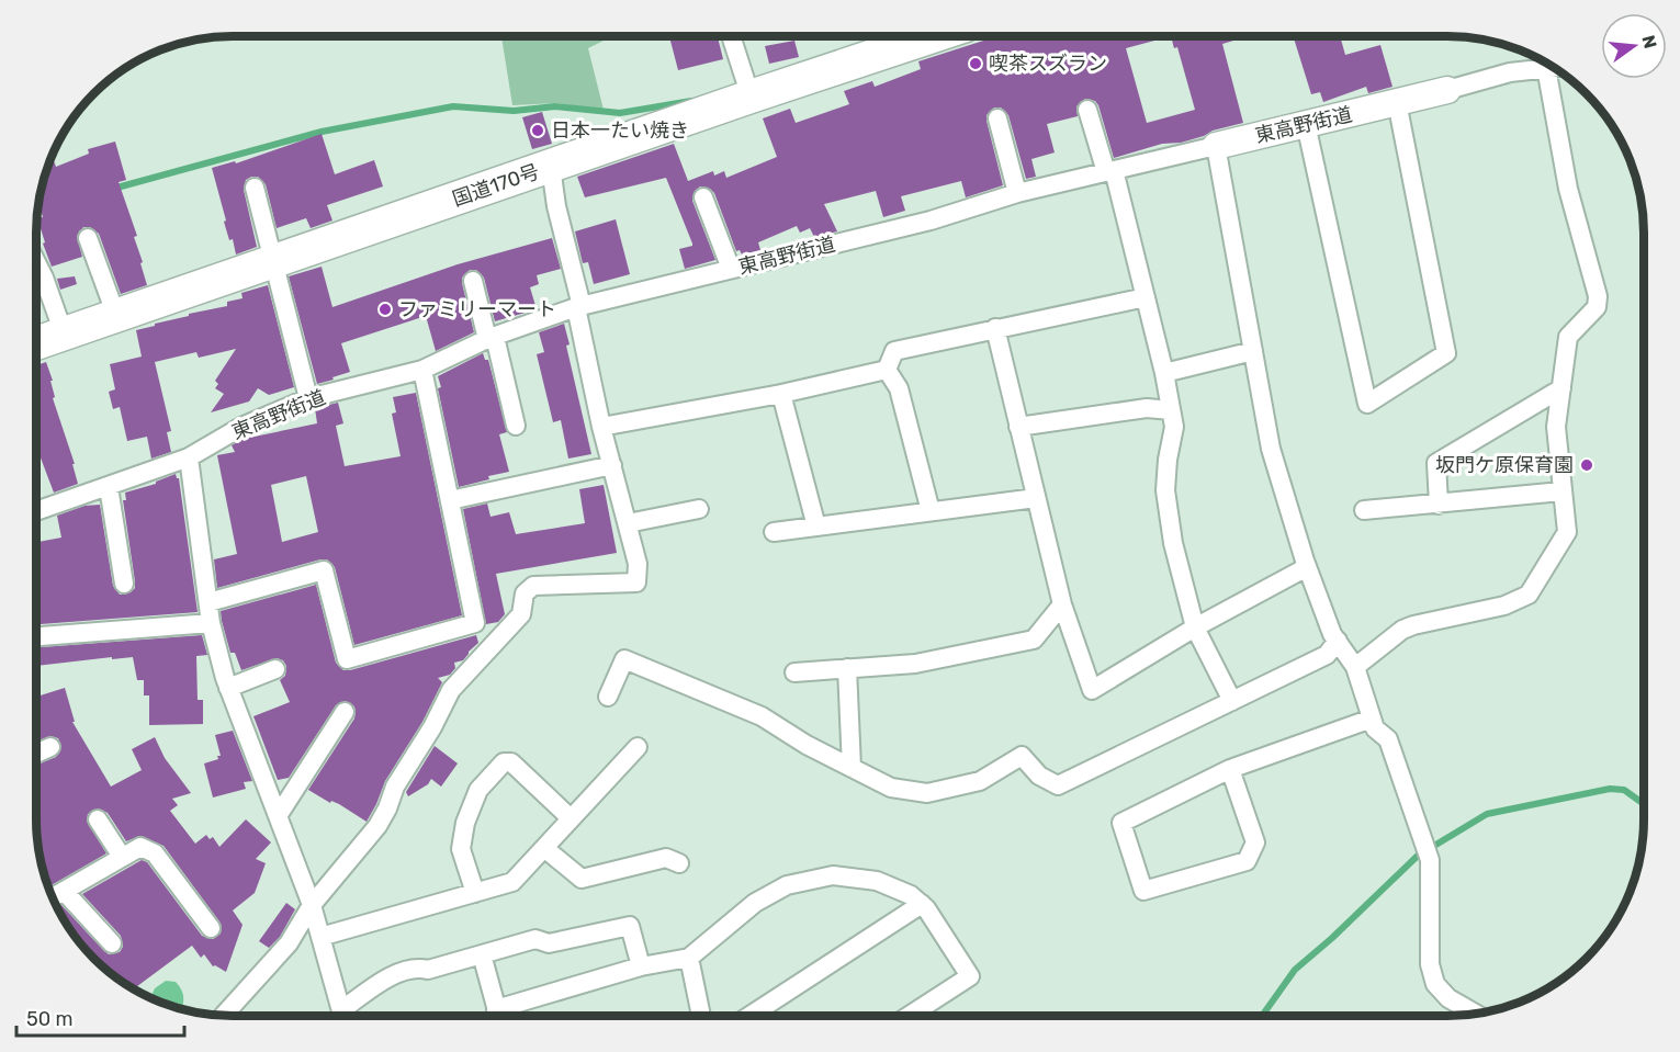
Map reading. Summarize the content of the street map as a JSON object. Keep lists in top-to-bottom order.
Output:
{
  "streets": {
    "highway": ["国道170号"],
    "street": ["東高野街道"]
  },
  "places": [
    "喫茶スズラン",
    "日本一たい焼き",
    "ファミリーマート",
    "坂門ケ原保育園"
  ],
  "scale_bar": "50 m",
  "north": "right"
}
